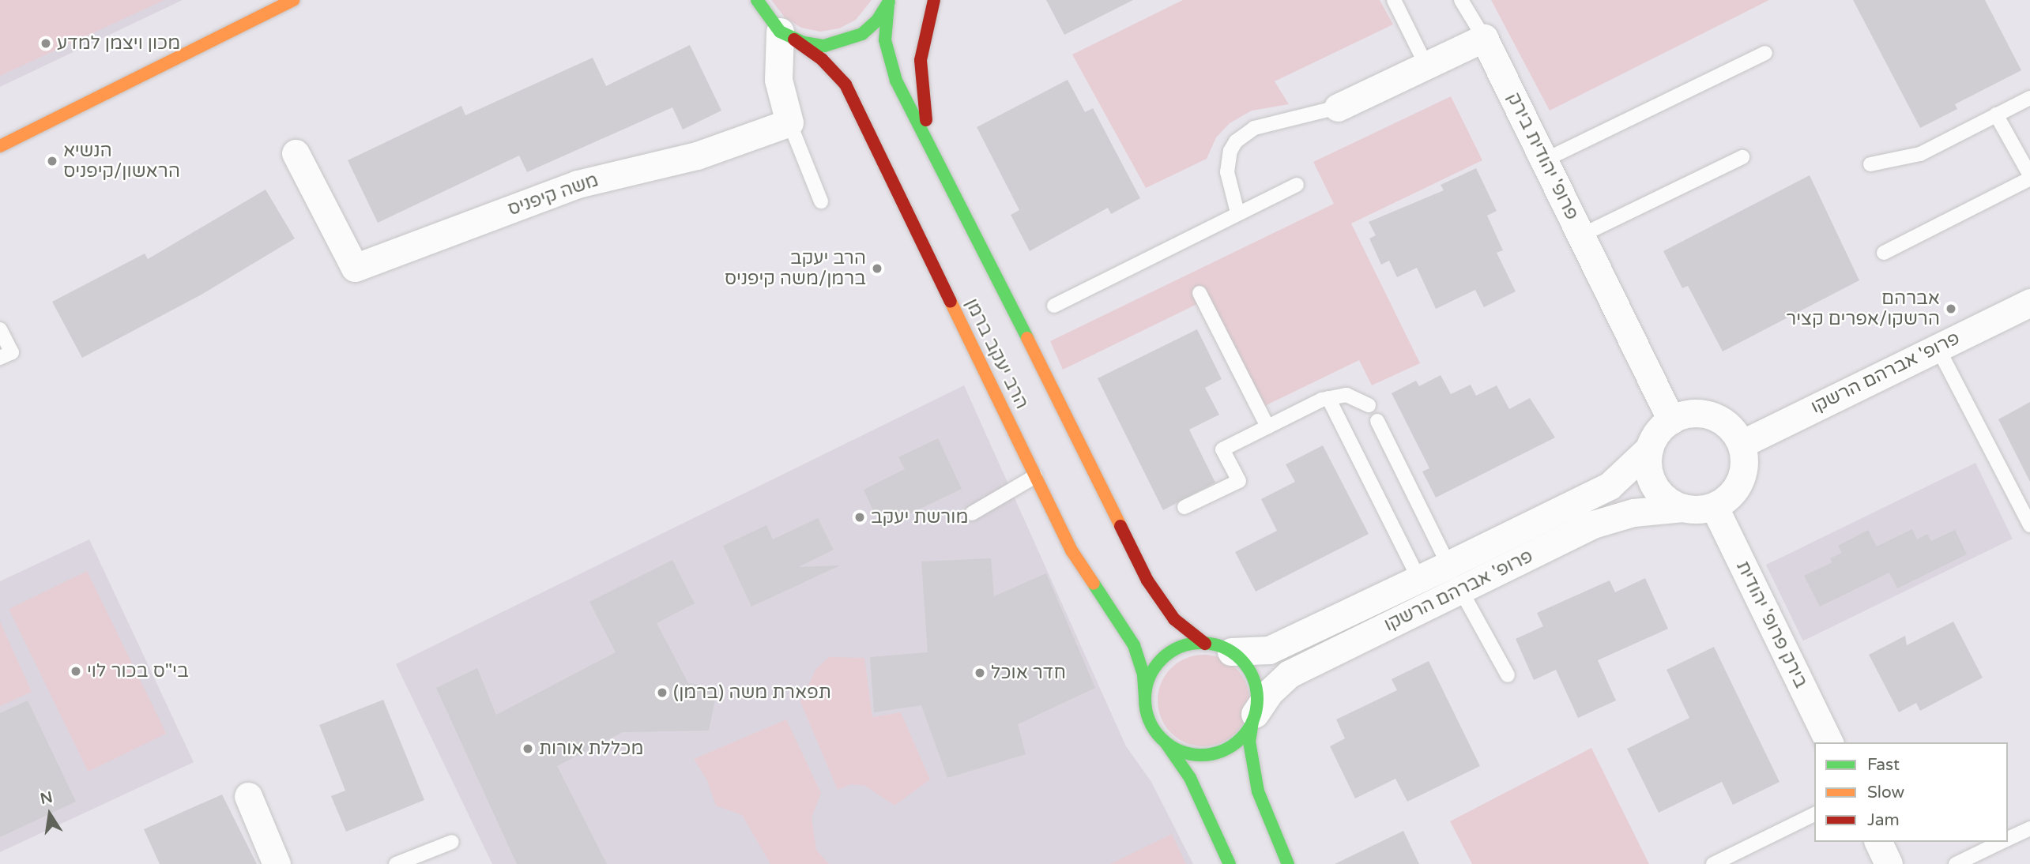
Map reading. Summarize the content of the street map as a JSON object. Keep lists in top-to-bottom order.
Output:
{
  "streets": {
    "street": [
      "פרופ' יהודית בירק",
      "משה קיפניס",
      "הרב יעקב ברמן",
      "פרופ' אברהם הרשקו",
      "בירק פרופ' יהודית"
    ]
  },
  "crossings": [
    ["פרופ' יהודית בירק", "פרופ' אברהם הרשקו"],
    ["פרופ' יהודית בירק", "בירק פרופ' יהודית"],
    ["הרב יעקב ברמן", "פרופ' אברהם הרשקו"],
    ["פרופ' אברהם הרשקו", "בירק פרופ' יהודית"]
  ],
  "places": [
    "מכון ויצמן למדע",
    "הנשיא הראשון/קיפניס",
    "הרב יעקב ברמן/משה קיפניס",
    "אברהם הרשקו/אפרים קציר",
    "מורשת יעקב",
    "בי\"ס בכור לוי",
    "חדר אוכל",
    "תפארת משה (ברמן)",
    "מכללת אורות"
  ],
  "legend": ["Fast", "Slow", "Jam"],
  "north": "top"
}
